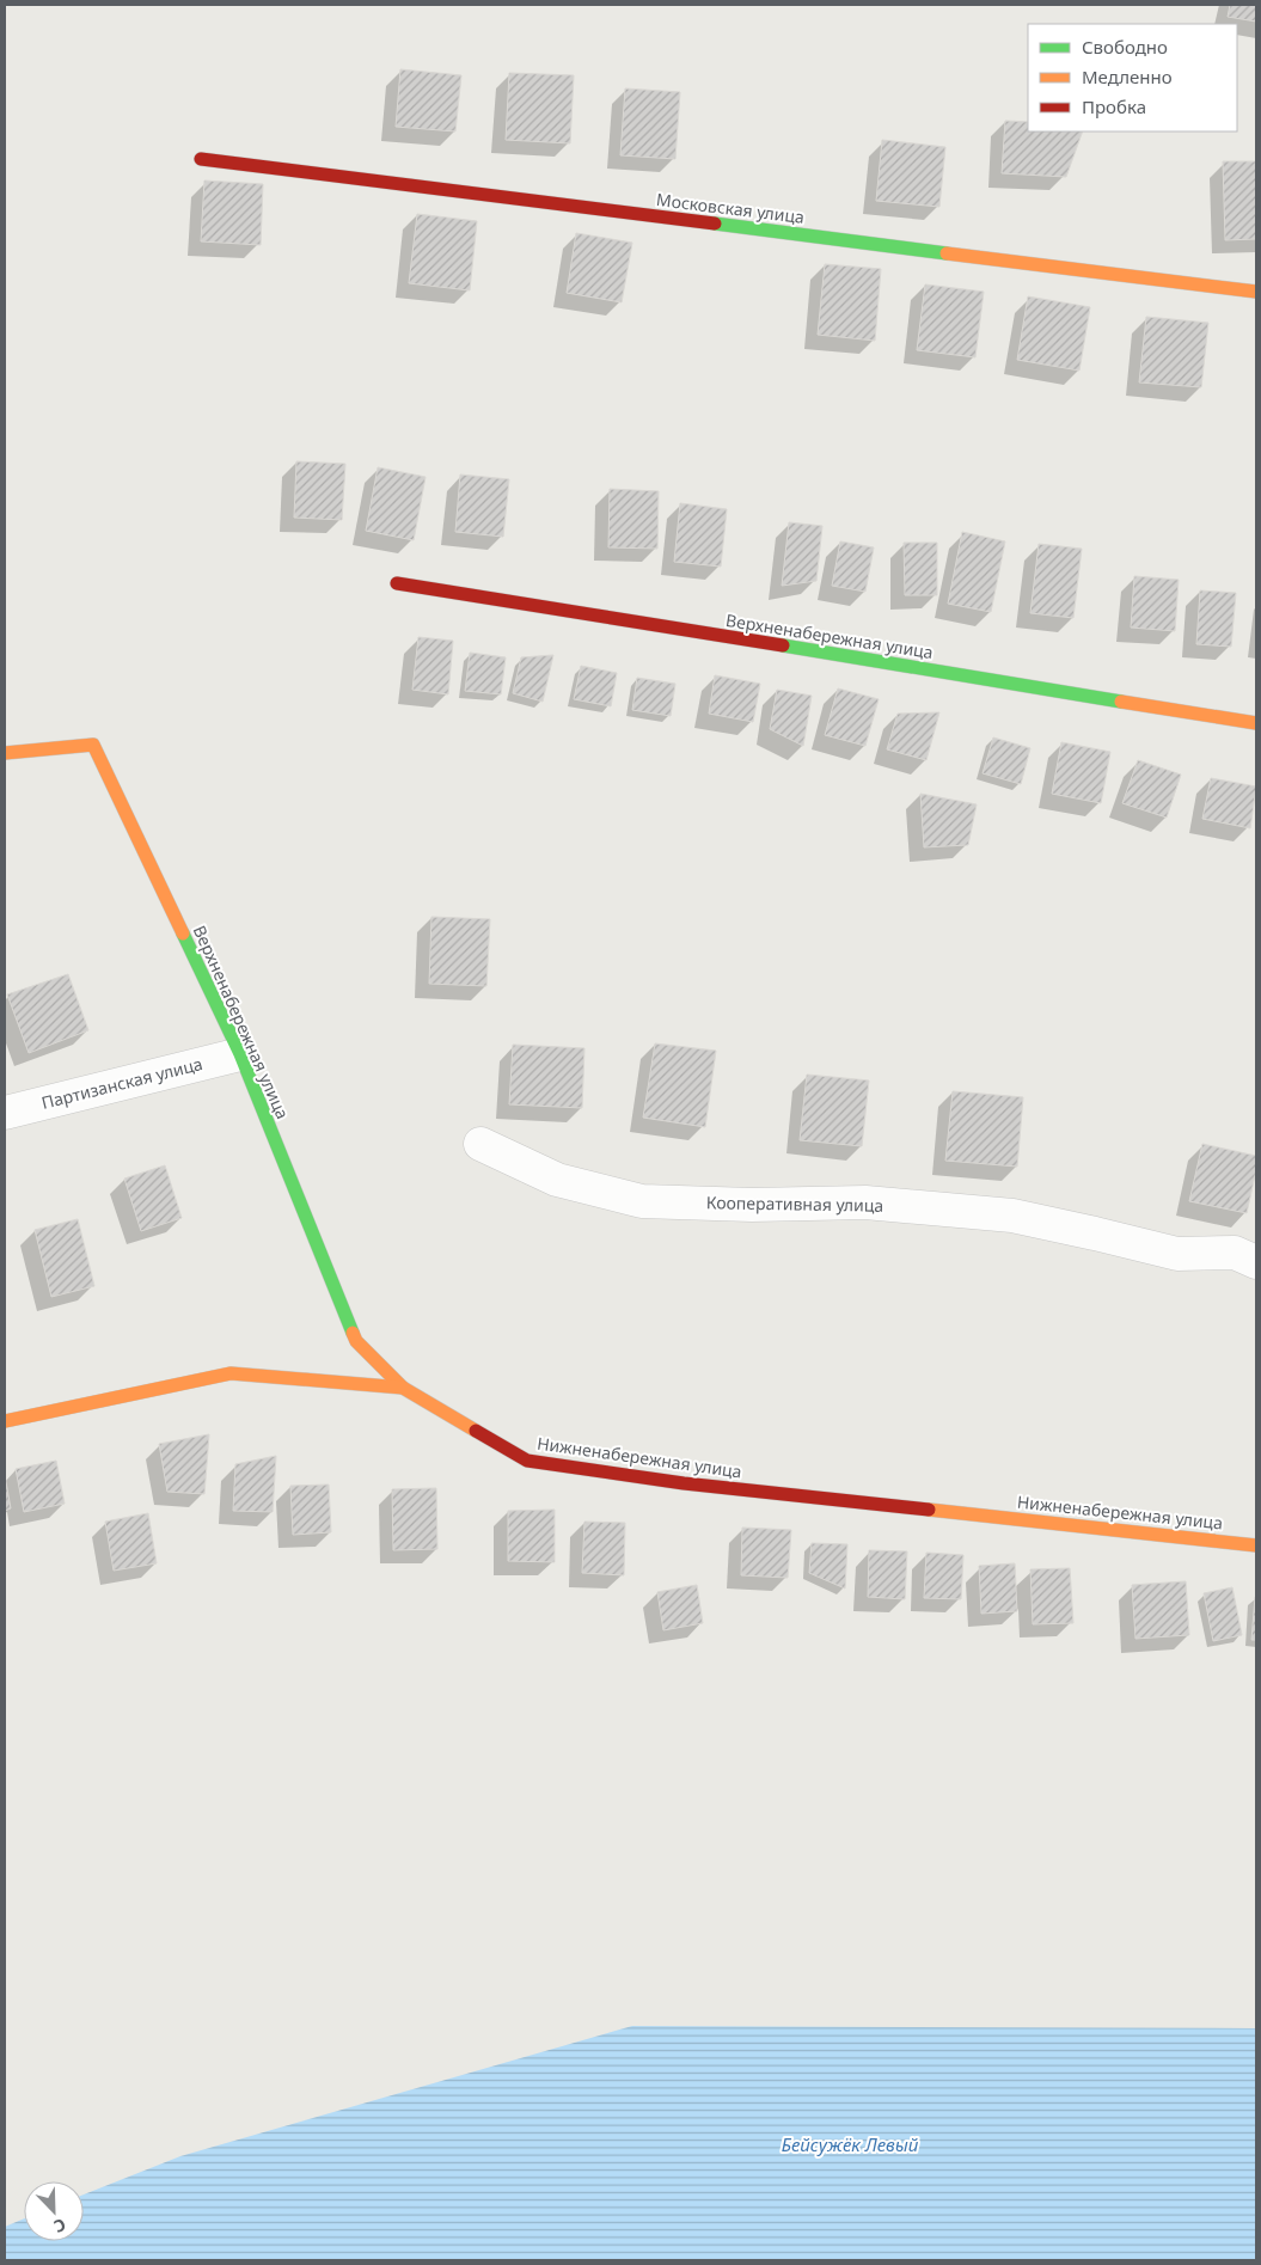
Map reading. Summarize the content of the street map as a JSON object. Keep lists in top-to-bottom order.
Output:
{
  "streets": {
    "street": [
      "Московская улица",
      "Верхненабережная улица",
      "Партизанская улица",
      "Кооперативная улица",
      "Нижненабережная улица"
    ]
  },
  "crossings": [
    ["Верхненабережная улица", "Партизанская улица"],
    ["Верхненабережная улица", "Нижненабережная улица"]
  ],
  "water": ["Бейсужёк Левый"],
  "legend": ["Свободно", "Медленно", "Пробка"],
  "north": "bottom right"
}
